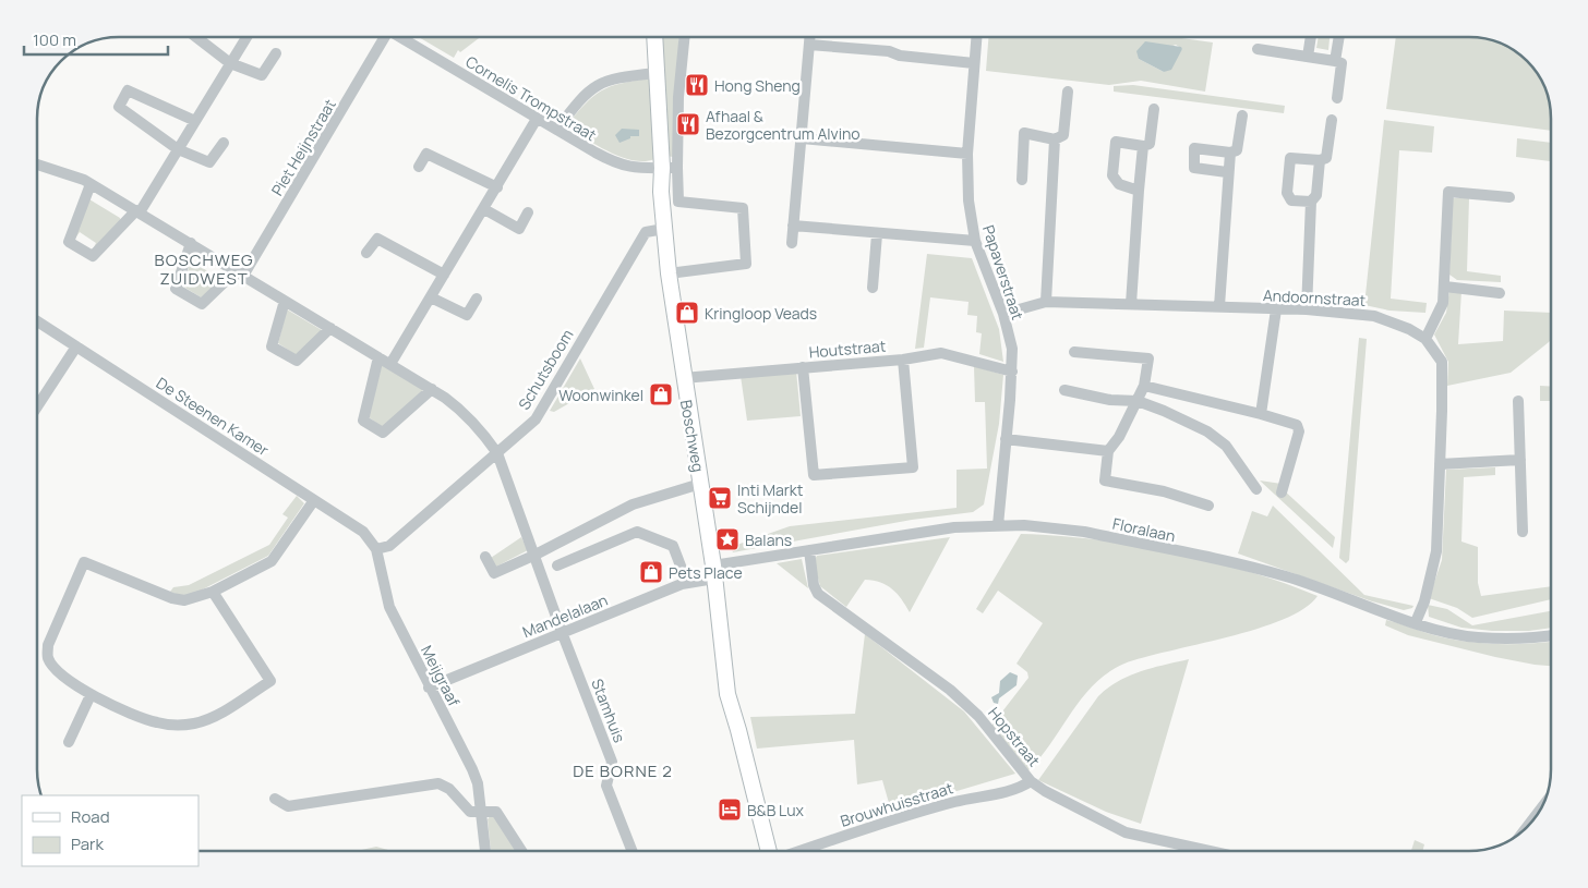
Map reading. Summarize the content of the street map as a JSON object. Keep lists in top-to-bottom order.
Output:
{
  "streets": {
    "street": [
      "Cornelis Trompstraat",
      "Piet Heijnstraat",
      "Papaverstraat",
      "Andoornstraat",
      "Houtstraat",
      "Schutsboom",
      "De Steenen Kamer",
      "Boschweg",
      "Floralaan",
      "Mandelalaan",
      "Meijgraaf",
      "Stamhuis",
      "Hopstraat",
      "Brouwhuisstraat"
    ]
  },
  "crossings": [
    ["Cornelis Trompstraat", "Boschweg"],
    ["Piet Heijnstraat", "Stamhuis"],
    ["Papaverstraat", "Andoornstraat"],
    ["Papaverstraat", "Houtstraat"],
    ["Papaverstraat", "Floralaan"],
    ["Andoornstraat", "Floralaan"],
    ["Houtstraat", "Boschweg"],
    ["Schutsboom", "De Steenen Kamer"],
    ["Schutsboom", "Boschweg"],
    ["Schutsboom", "Meijgraaf"],
    ["Schutsboom", "Stamhuis"],
    ["De Steenen Kamer", "Meijgraaf"],
    ["Boschweg", "Floralaan"],
    ["Boschweg", "Mandelalaan"],
    ["Floralaan", "Mandelalaan"],
    ["Floralaan", "Hopstraat"],
    ["Mandelalaan", "Meijgraaf"],
    ["Mandelalaan", "Stamhuis"],
    ["Hopstraat", "Brouwhuisstraat"]
  ],
  "districts": ["BOSCHWEG ZUIDWEST", "DE BORNE 2"],
  "places": {
    "restaurant": ["Hong Sheng", "Afhaal & Bezorgcentrum Alvino"],
    "shop": ["Kringloop Veads", "Woonwinkel", "Pets Place"],
    "supermarket": ["Inti Markt Schijndel"],
    "place": ["Balans"],
    "hotel": ["B&B Lux"]
  },
  "legend": ["Road", "Park"],
  "scale_bar": "100 m"
}
